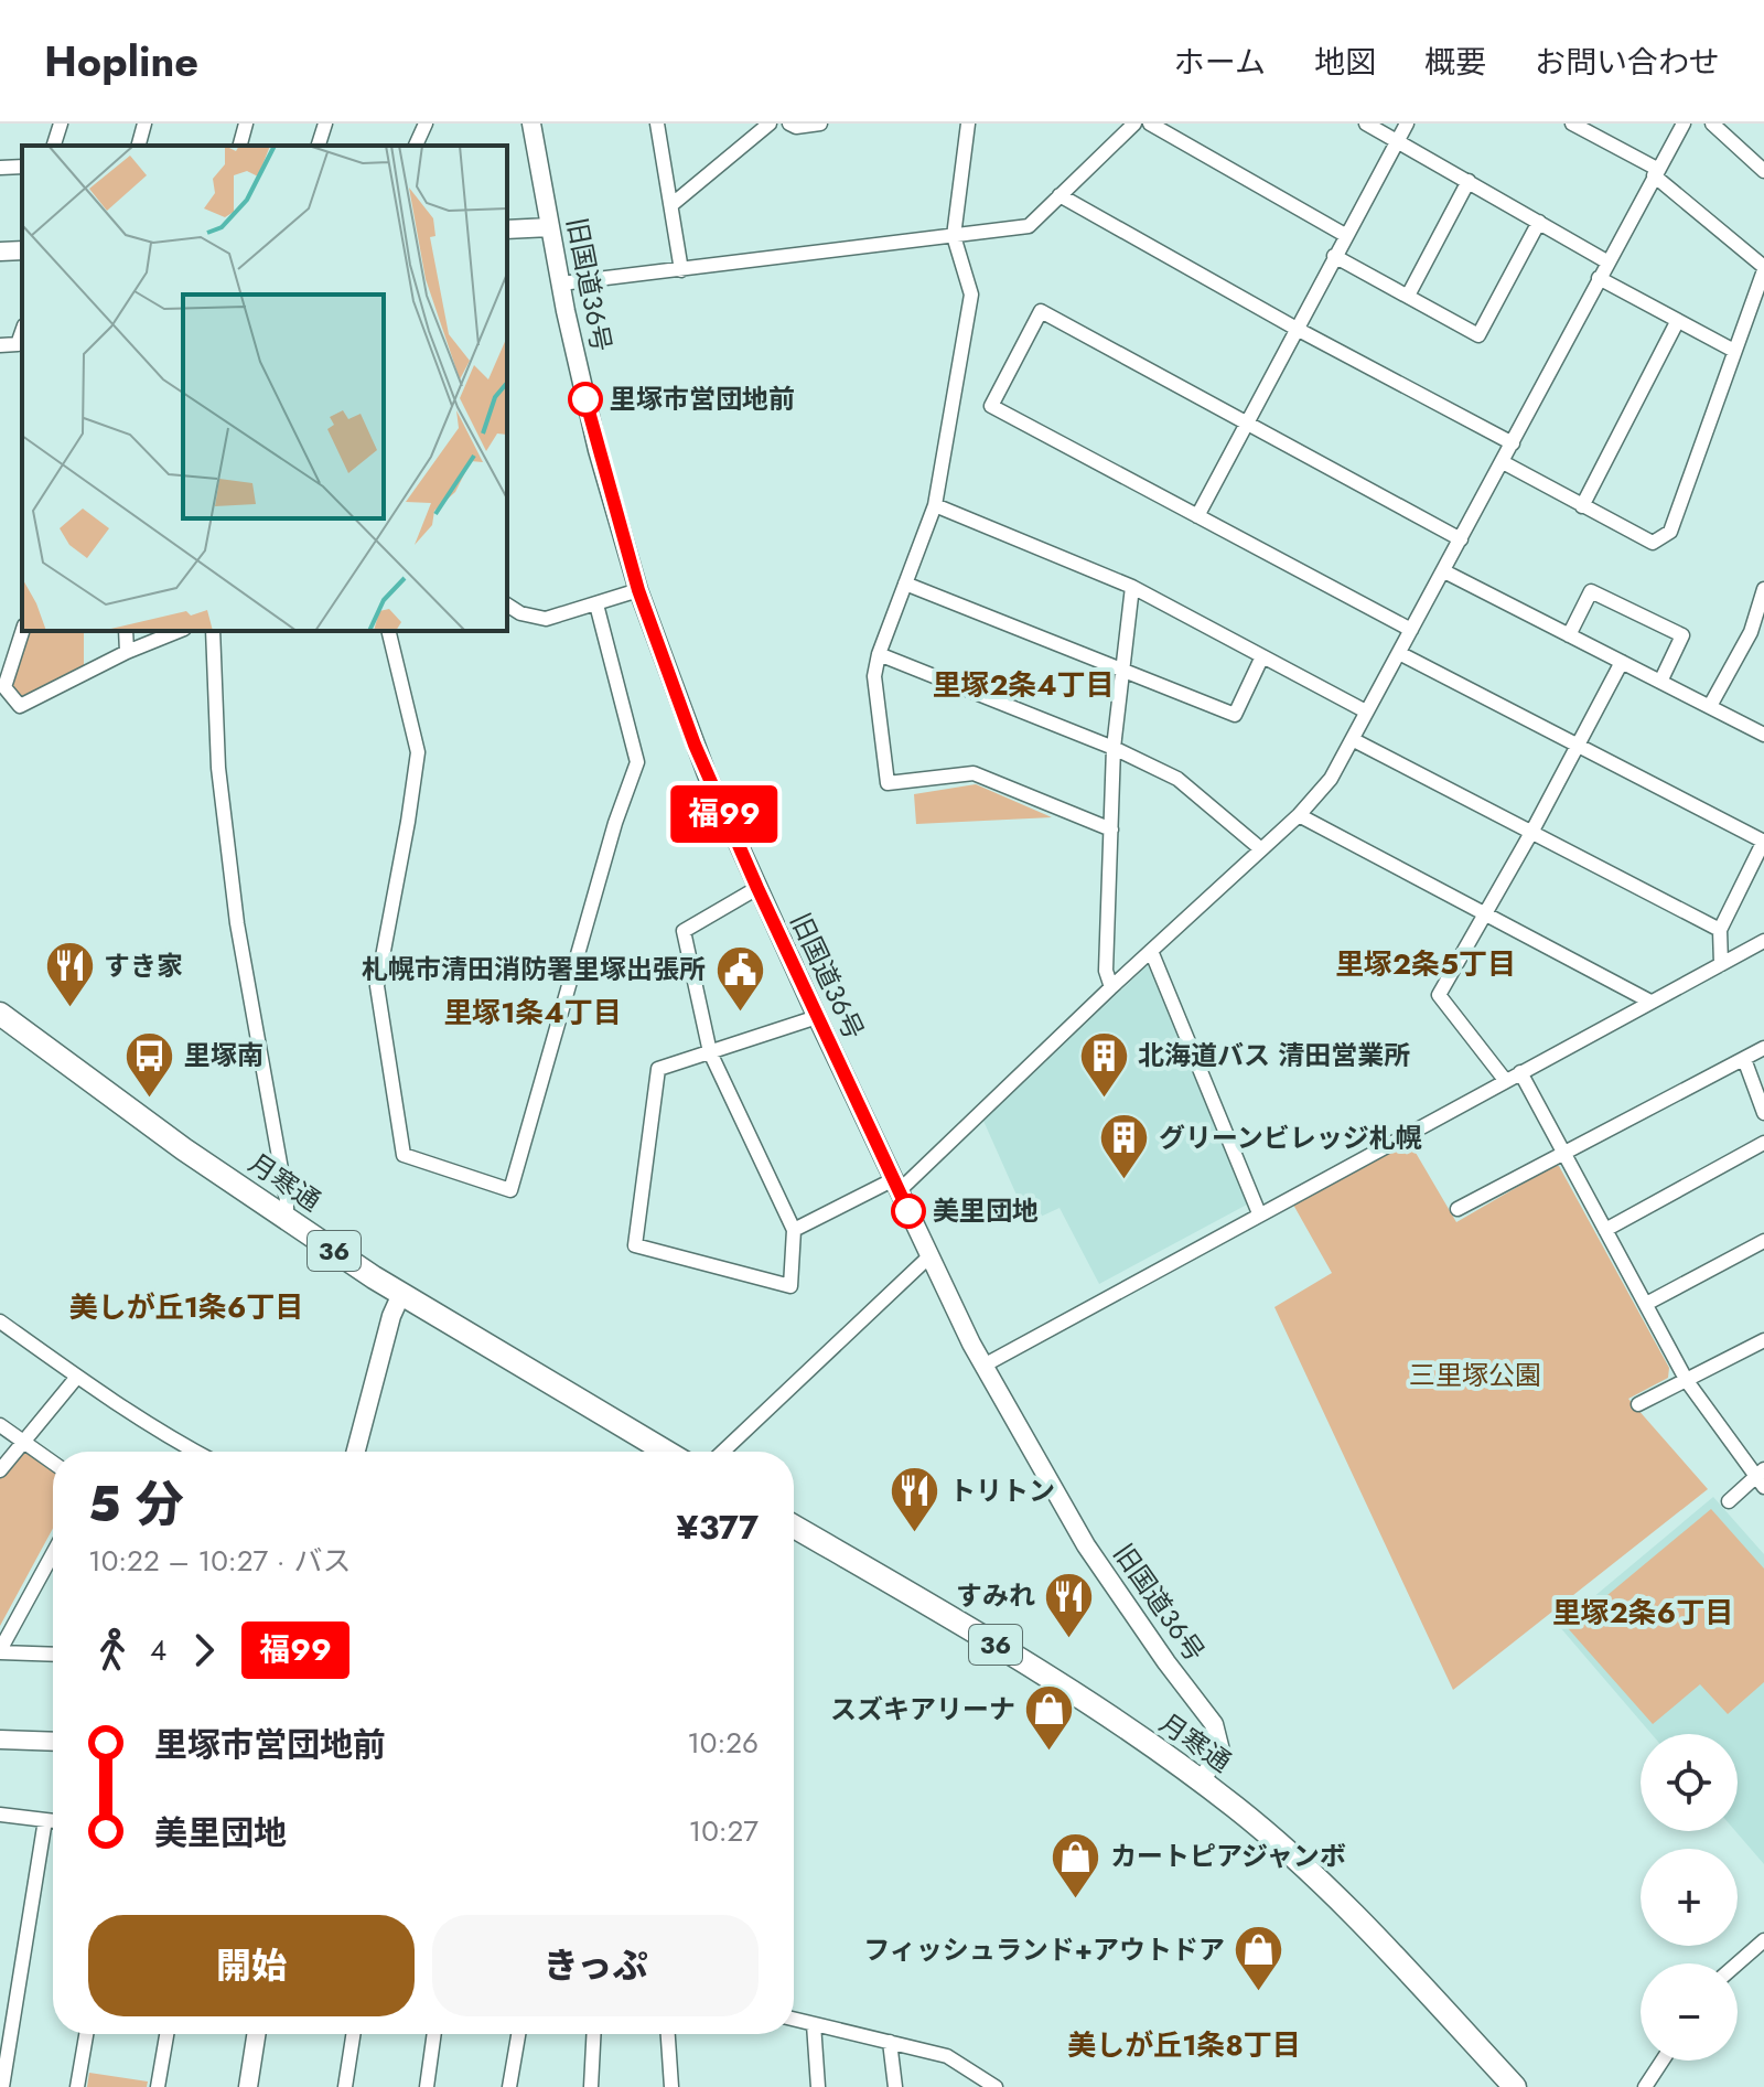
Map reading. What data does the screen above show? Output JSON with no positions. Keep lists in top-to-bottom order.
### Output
{
  "streets": {
    "highway": ["月寒通", "36"],
    "street": ["旧国道36号"]
  },
  "crossings": [
    ["旧国道36号", "月寒通"]
  ],
  "districts": [
    "里塚2条4丁目",
    "里塚2条5丁目",
    "里塚1条4丁目",
    "美しが丘1条6丁目",
    "里塚2条6丁目",
    "美しが丘1条8丁目"
  ],
  "parks": ["三里塚公園"],
  "places": {
    "other": ["里塚市営団地前", "美里団地"],
    "restaurant": ["すき家", "トリトン", "すみれ"],
    "public building": ["札幌市清田消防署里塚出張所"],
    "bus stop": ["里塚南"],
    "building": ["北海道バス 清田営業所", "グリーンビレッジ札幌"],
    "shop": ["スズキアリーナ", "カートピアジャンボ", "フィッシュランド+アウトドア"]
  },
  "lines": ["bus line 福99"],
  "page": {
    "header": "Hopline",
    "nav": [
      "ホーム",
      "地図",
      "概要",
      "お問い合わせ"
    ],
    "on_map": "福99",
    "heading": ["5 分", "10:22 – 10:27 · バス", "¥377"],
    "legs": ["4", "福99"],
    "list": [
      {
        "name": "里塚市営団地前",
        "value": "10:26"
      },
      {
        "name": "美里団地",
        "value": "10:27"
      }
    ],
    "map_buttons": ["+", "−"],
    "buttons": ["開始", "きっぷ"]
  }
}
